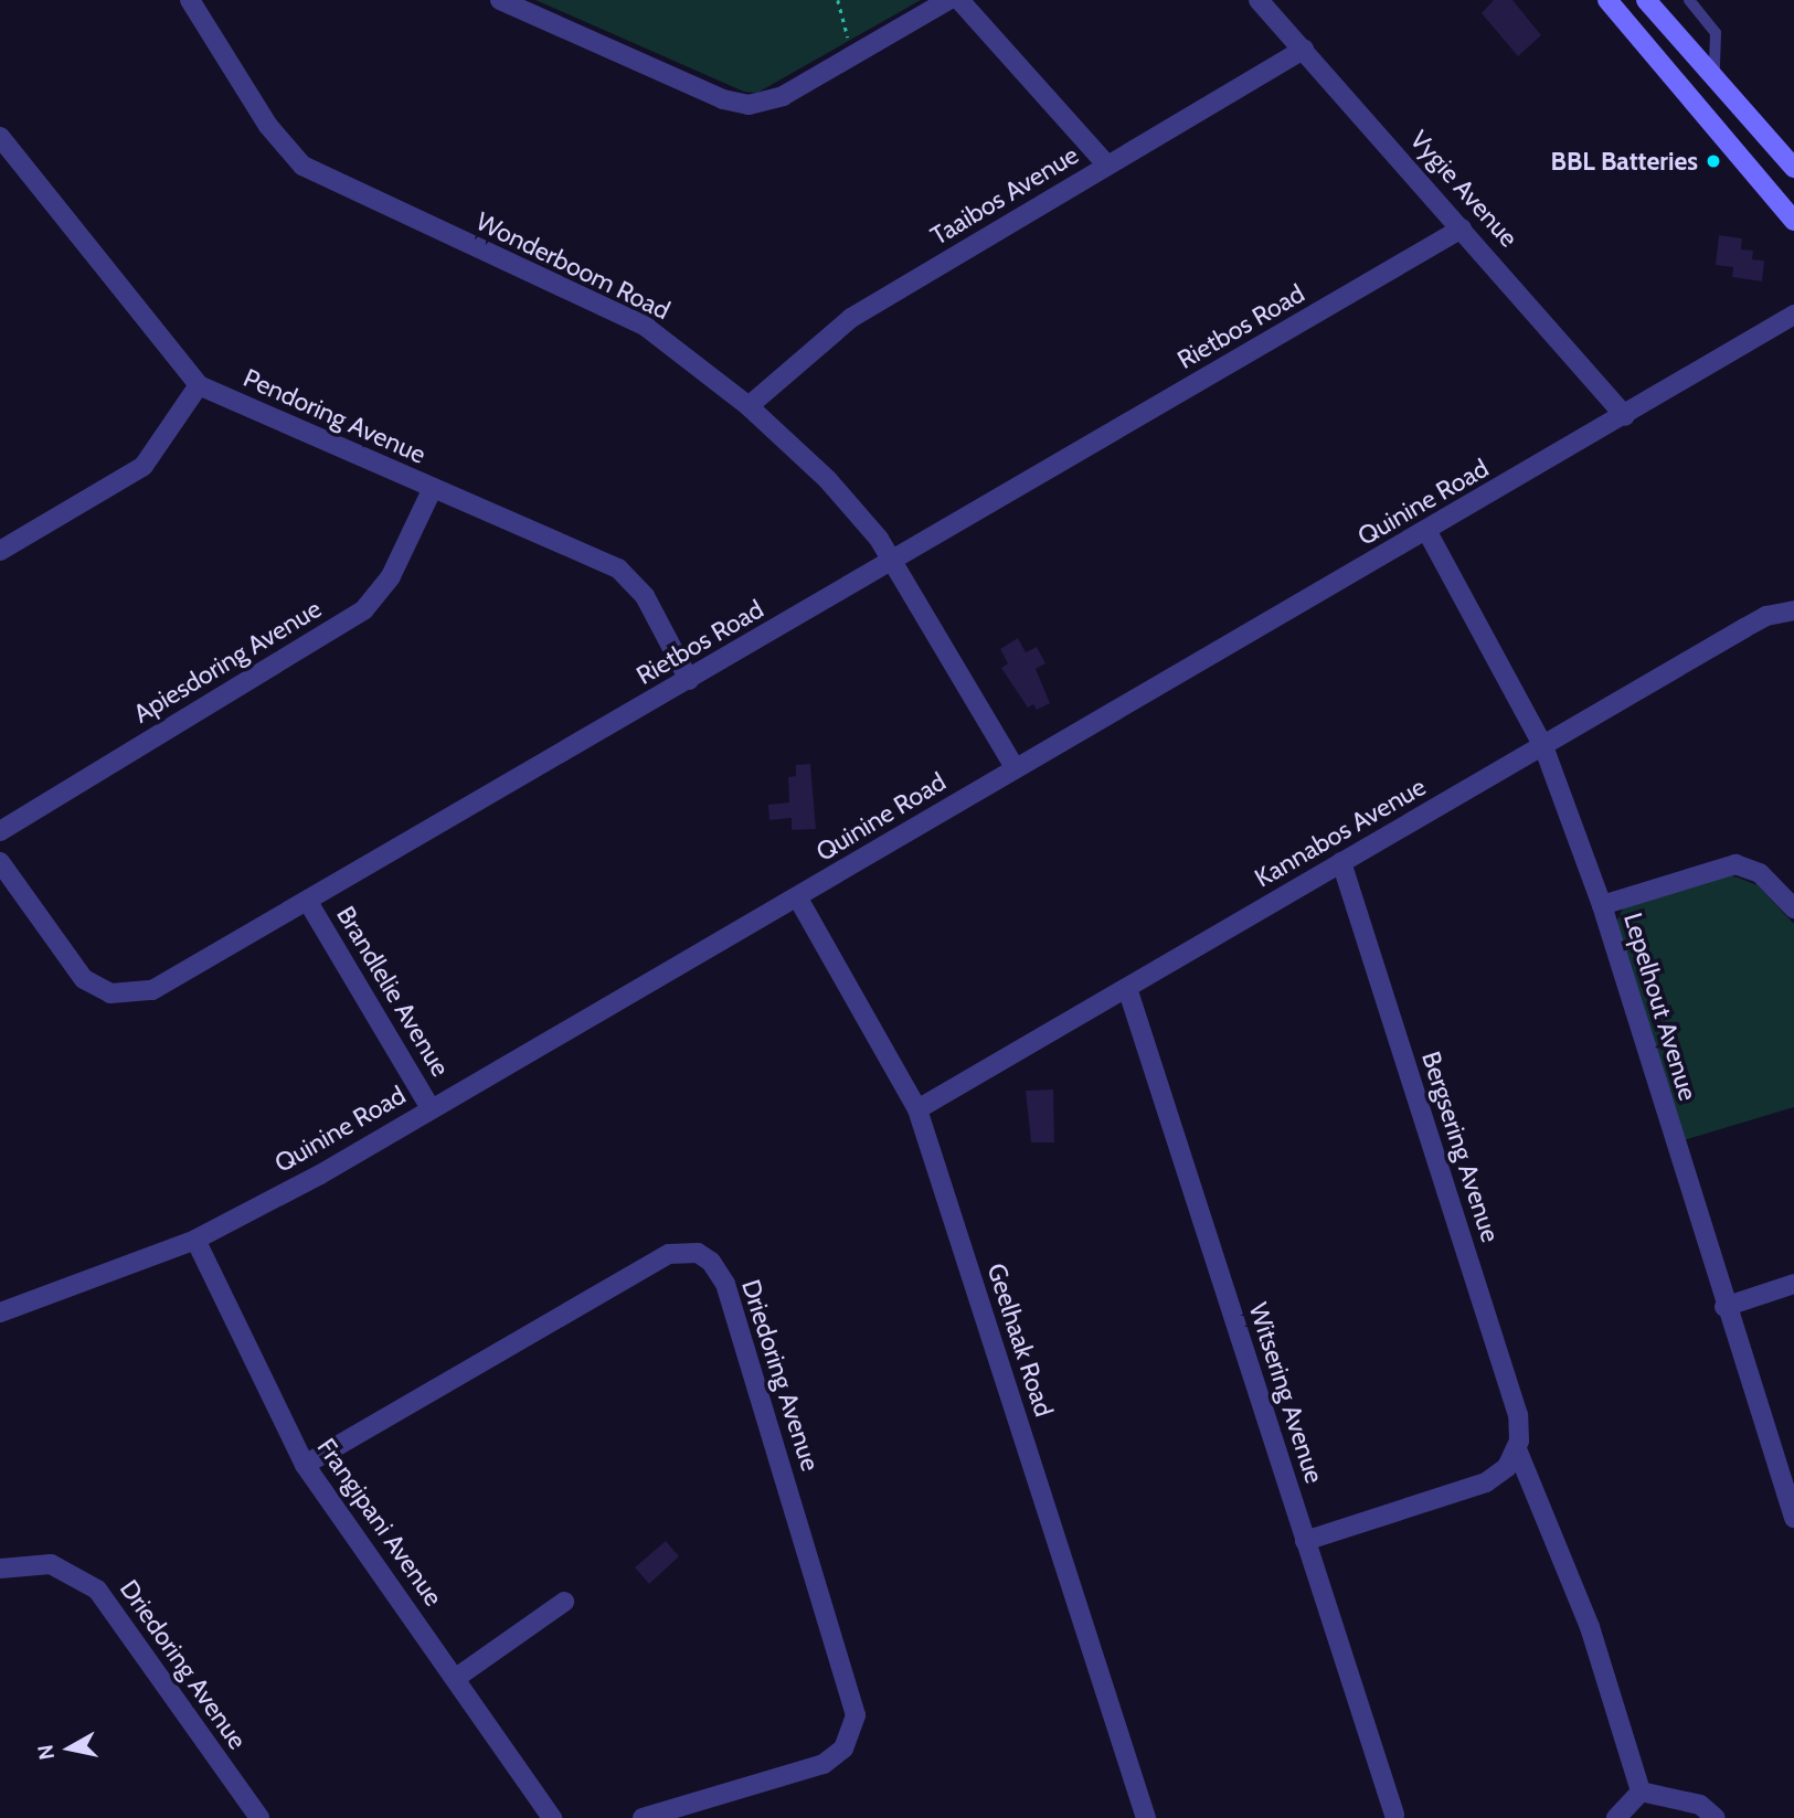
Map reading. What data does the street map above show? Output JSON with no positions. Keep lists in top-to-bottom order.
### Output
{
  "streets": {
    "street": [
      "Vygie Avenue",
      "Taaibos Avenue",
      "Wonderboom Road",
      "Rietbos Road",
      "Pendoring Avenue",
      "Quinine Road",
      "Apiesdoring Avenue",
      "Kannabos Avenue",
      "Brandlelie Avenue",
      "Lepelhout Avenue",
      "Bergsering Avenue",
      "Geelhaak Road",
      "Driedoring Avenue",
      "Witsering Avenue",
      "Frangipani Avenue"
    ]
  },
  "crossings": [
    ["Vygie Avenue", "Taaibos Avenue"],
    ["Vygie Avenue", "Rietbos Road"],
    ["Vygie Avenue", "Quinine Road"],
    ["Taaibos Avenue", "Wonderboom Road"],
    ["Wonderboom Road", "Rietbos Road"],
    ["Wonderboom Road", "Quinine Road"],
    ["Rietbos Road", "Pendoring Avenue"],
    ["Rietbos Road", "Brandlelie Avenue"],
    ["Pendoring Avenue", "Apiesdoring Avenue"],
    ["Quinine Road", "Brandlelie Avenue"],
    ["Quinine Road", "Lepelhout Avenue"],
    ["Quinine Road", "Geelhaak Road"],
    ["Quinine Road", "Frangipani Avenue"],
    ["Kannabos Avenue", "Lepelhout Avenue"],
    ["Kannabos Avenue", "Bergsering Avenue"],
    ["Kannabos Avenue", "Geelhaak Road"],
    ["Kannabos Avenue", "Witsering Avenue"],
    ["Driedoring Avenue", "Frangipani Avenue"]
  ],
  "places": ["BBL Batteries"],
  "north": "left"
}
